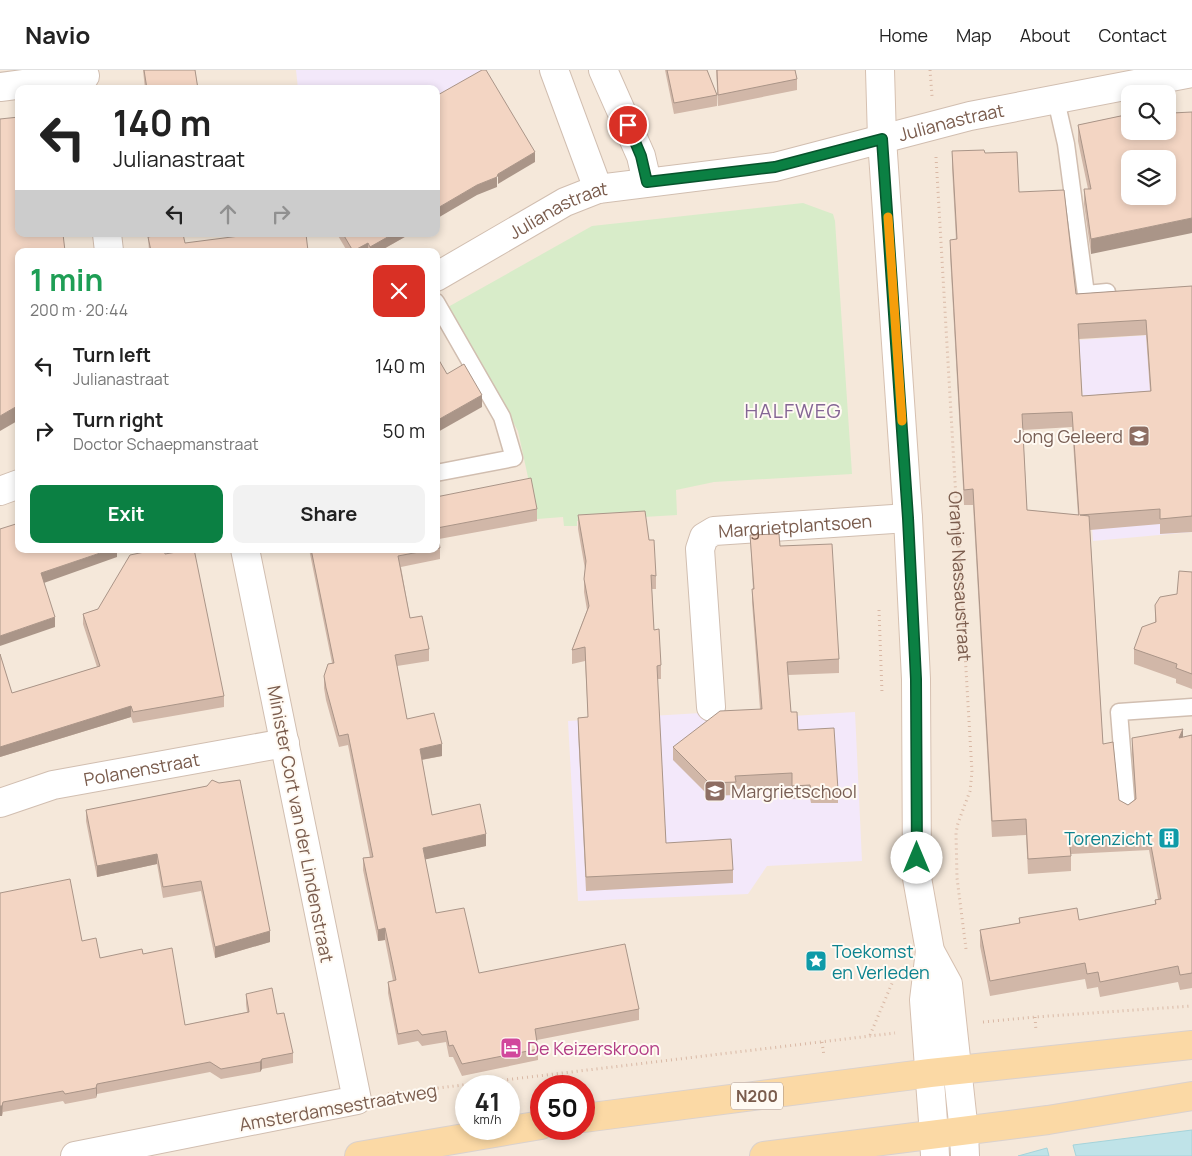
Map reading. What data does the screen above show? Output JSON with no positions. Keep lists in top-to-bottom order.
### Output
{
  "streets": {
    "main road": ["N200"],
    "street": [
      "Julianastraat",
      "Margrietplantsoen",
      "Polanenstraat",
      "Minister Cort van der Lindenstraat",
      "Amsterdamsestraatweg"
    ],
    "path": ["Oranje Nassaustraat"]
  },
  "crossings": [
    ["Julianastraat", "Oranje Nassaustraat"],
    ["Polanenstraat", "Minister Cort van der Lindenstraat"],
    ["Minister Cort van der Lindenstraat", "Amsterdamsestraatweg"]
  ],
  "districts": ["HALFWEG"],
  "places": {
    "school or university": ["Jong Geleerd", "Margrietschool"],
    "building": ["Torenzicht"],
    "place": ["Toekomst en Verleden"],
    "hotel": ["De Keizerskroon"]
  },
  "page": {
    "header": "Navio",
    "nav": [
      "Home",
      "Map",
      "About",
      "Contact"
    ],
    "turn": ["140 m", "Julianastraat"],
    "heading": ["1 min", "200 m · 20:44"],
    "list": [
      {
        "name": "Turn left",
        "note": "Julianastraat",
        "value": "140 m"
      },
      {
        "name": "Turn right",
        "note": "Doctor Schaepmanstraat",
        "value": "50 m"
      }
    ],
    "buttons": ["Exit", "Share"],
    "speed": "41 km/h",
    "limit": "50"
  }
}
